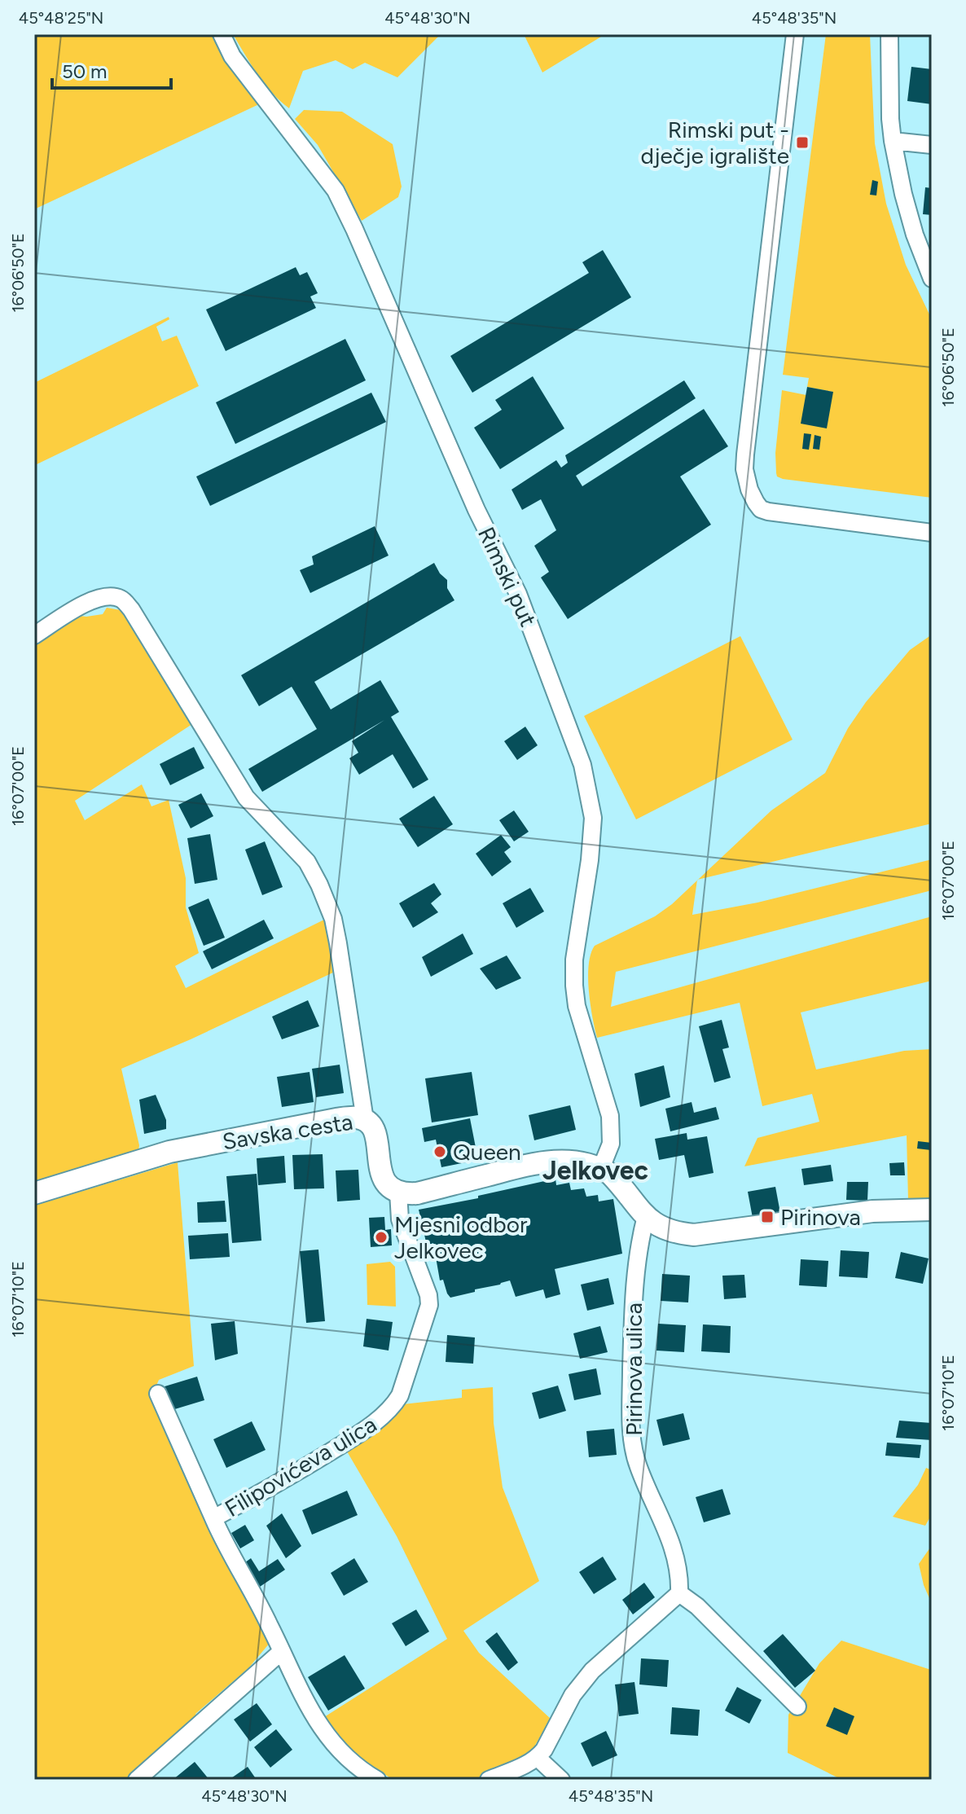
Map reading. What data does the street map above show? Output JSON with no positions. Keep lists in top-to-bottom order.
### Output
{
  "streets": {
    "street": [
      "Rimski put",
      "Savska cesta",
      "Pirinova ulica",
      "Filipovićeva ulica"
    ]
  },
  "crossings": [
    ["Savska cesta", "Filipovićeva ulica"]
  ],
  "districts": ["Jelkovec"],
  "places": {
    "transit": ["Rimski put - dječje igralište", "Pirinova"],
    "other": ["Queen", "Mjesni odbor Jelkovec"]
  },
  "scale_bar": "50 m",
  "coordinates": [
    "45°48'25\"N",
    "45°48'30\"N",
    "45°48'35\"N",
    "16°06'50\"E",
    "16°07'00\"E",
    "16°07'10\"E"
  ]
}
